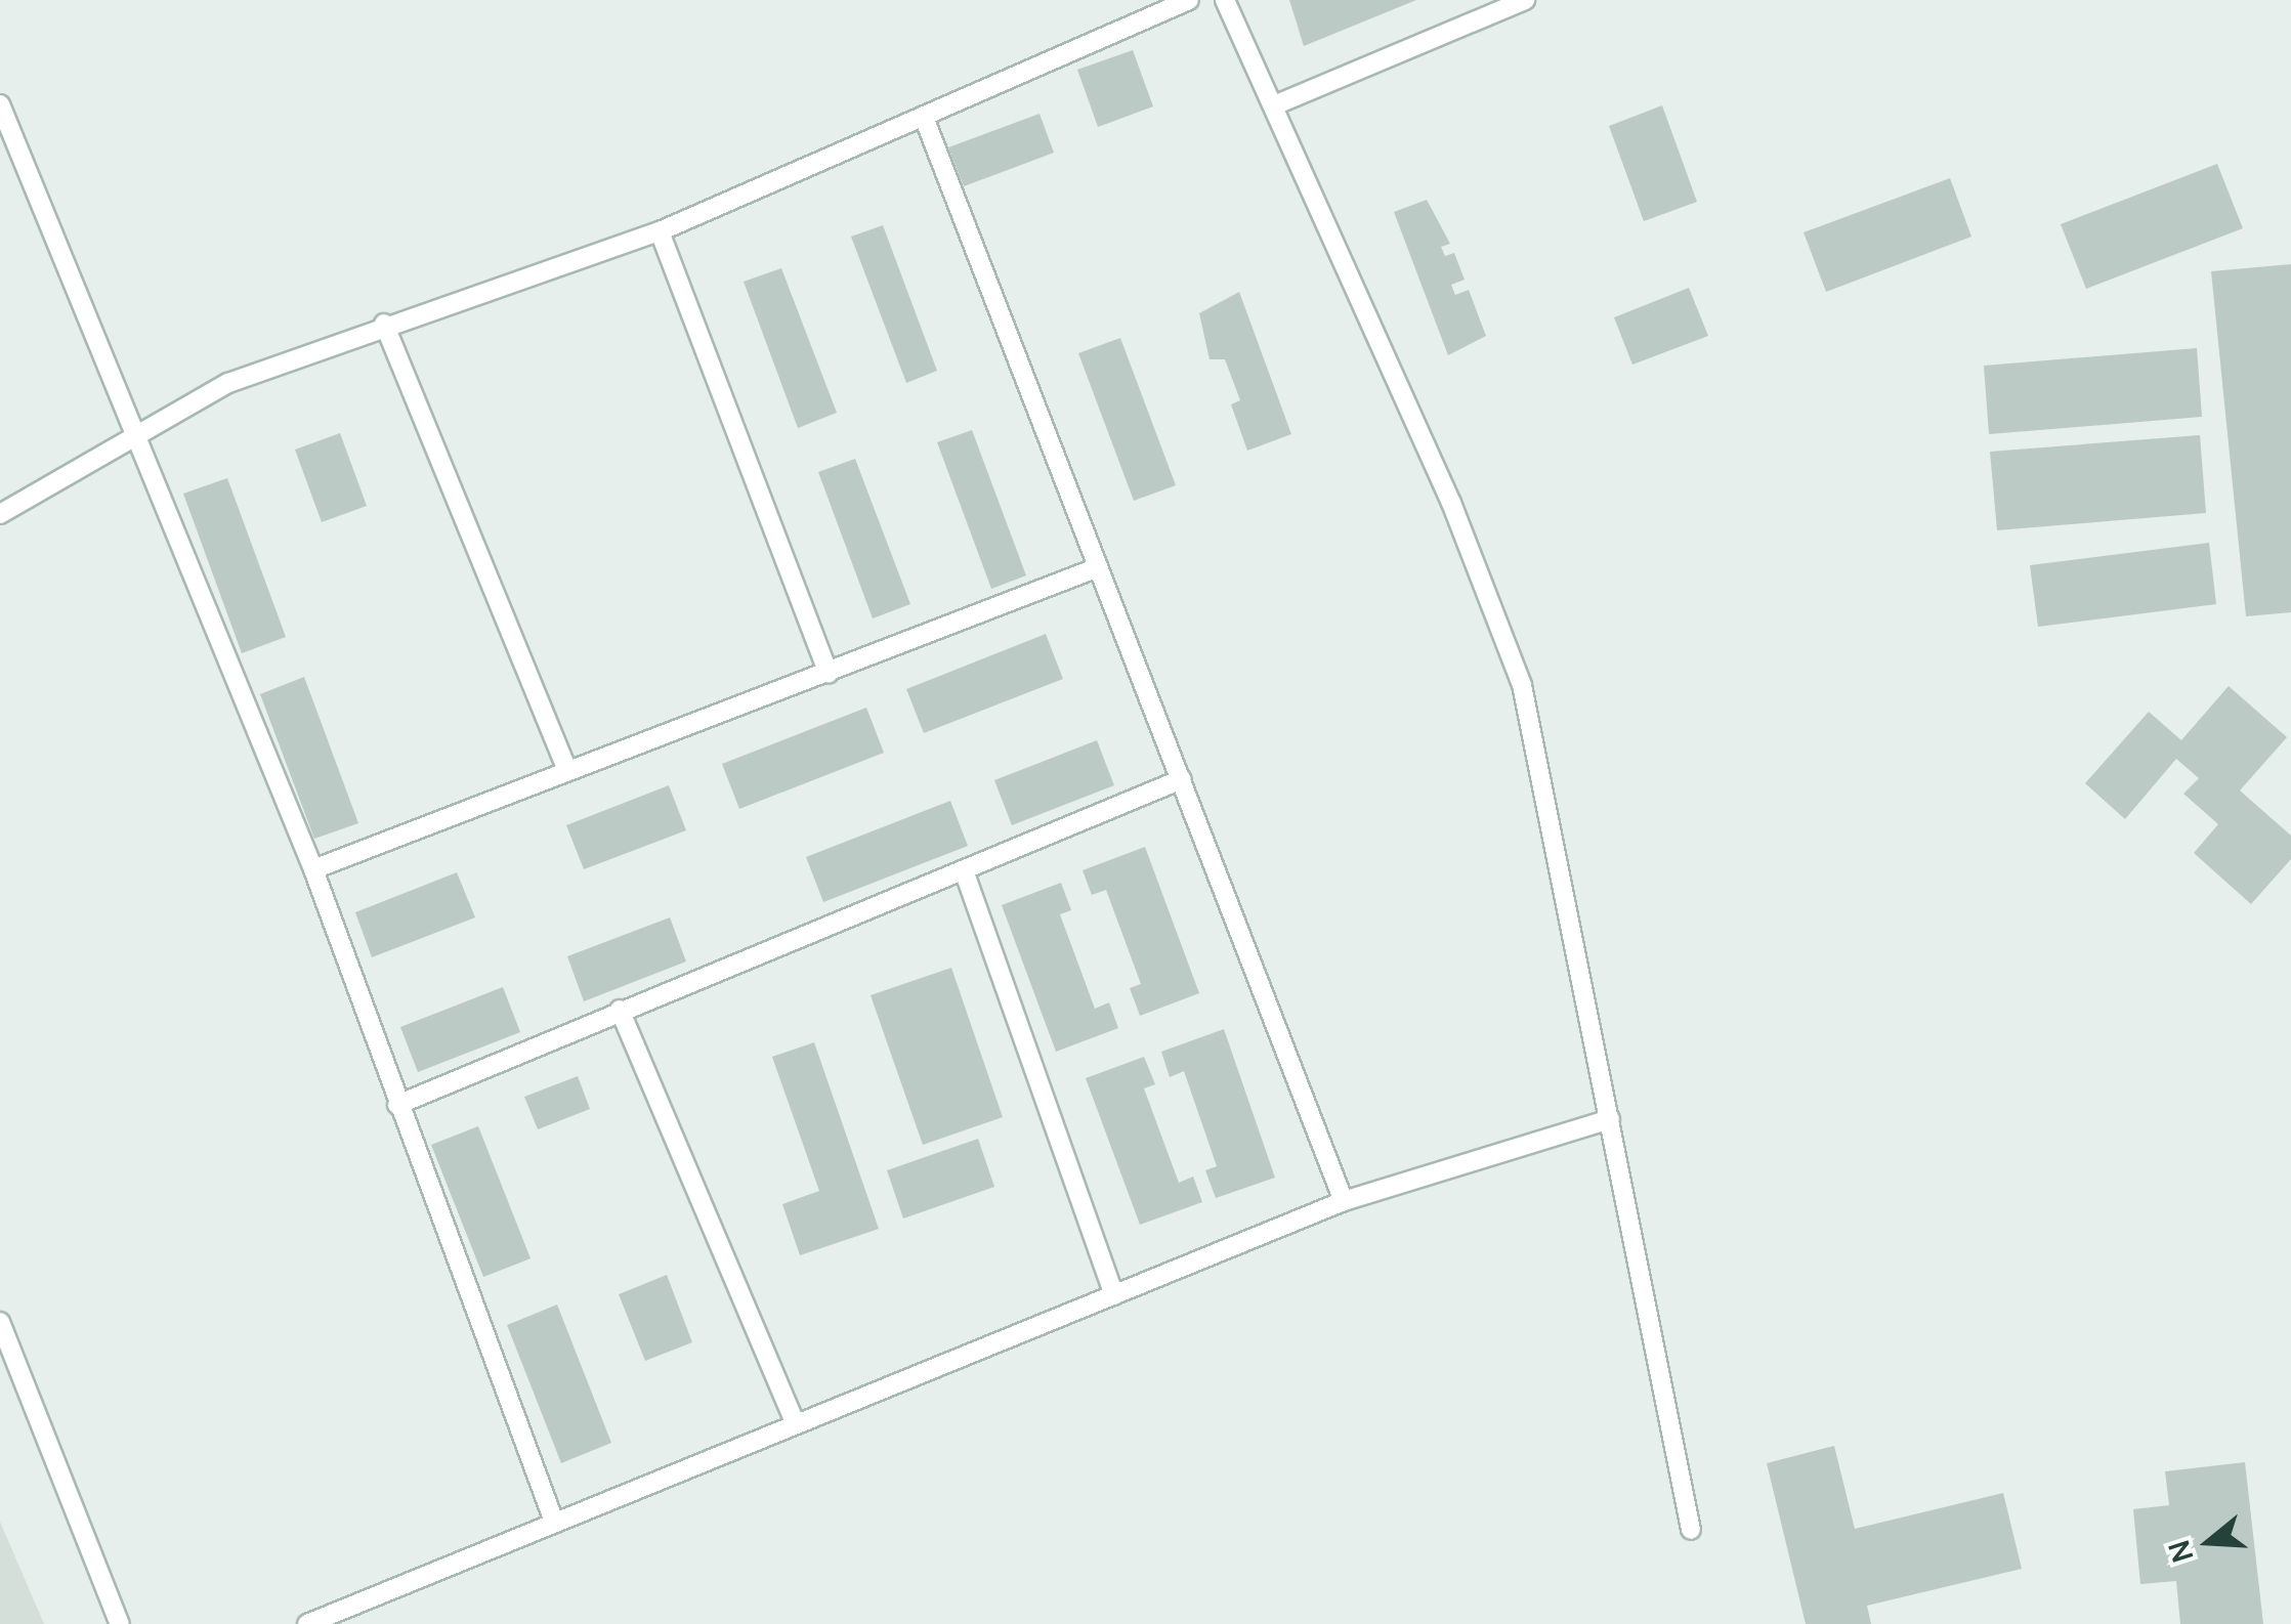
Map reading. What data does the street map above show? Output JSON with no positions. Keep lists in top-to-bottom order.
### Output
{
  "north": "left"
}
